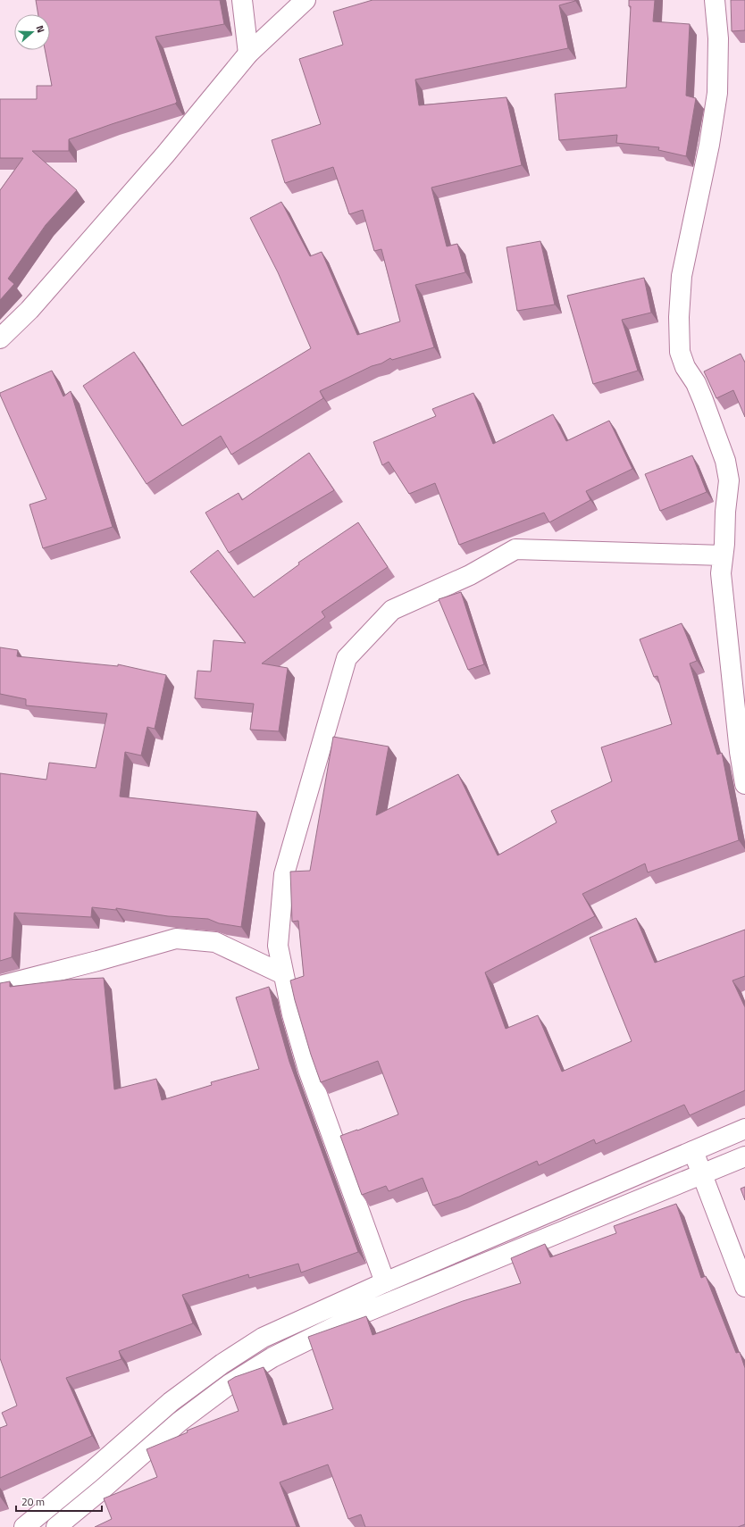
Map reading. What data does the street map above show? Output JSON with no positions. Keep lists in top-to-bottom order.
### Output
{
  "scale_bar": "20 m",
  "north": "right"
}
